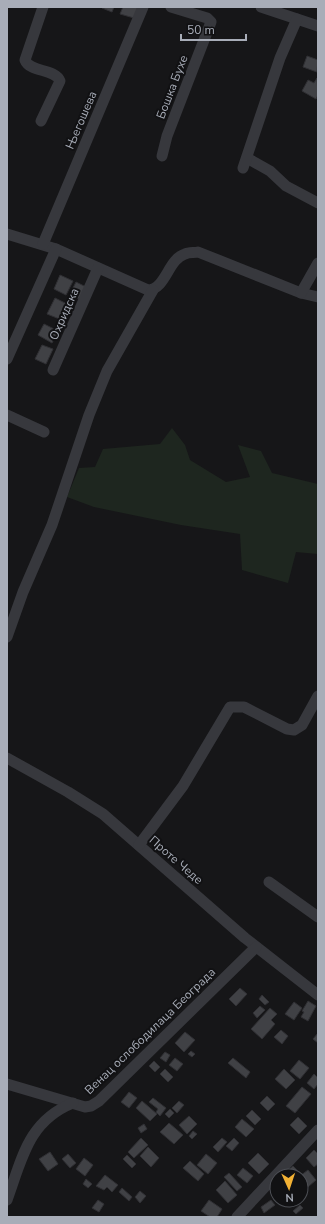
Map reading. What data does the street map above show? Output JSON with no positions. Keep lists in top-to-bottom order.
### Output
{
  "streets": {
    "street": [
      "Бошка Бухе",
      "Његошева",
      "Охридска",
      "Проте Чеде",
      "Венац ослободилаца Београда"
    ]
  },
  "crossings": [
    ["Проте Чеде", "Венац ослободилаца Београда"]
  ],
  "scale_bar": "50 m",
  "north": "bottom"
}
